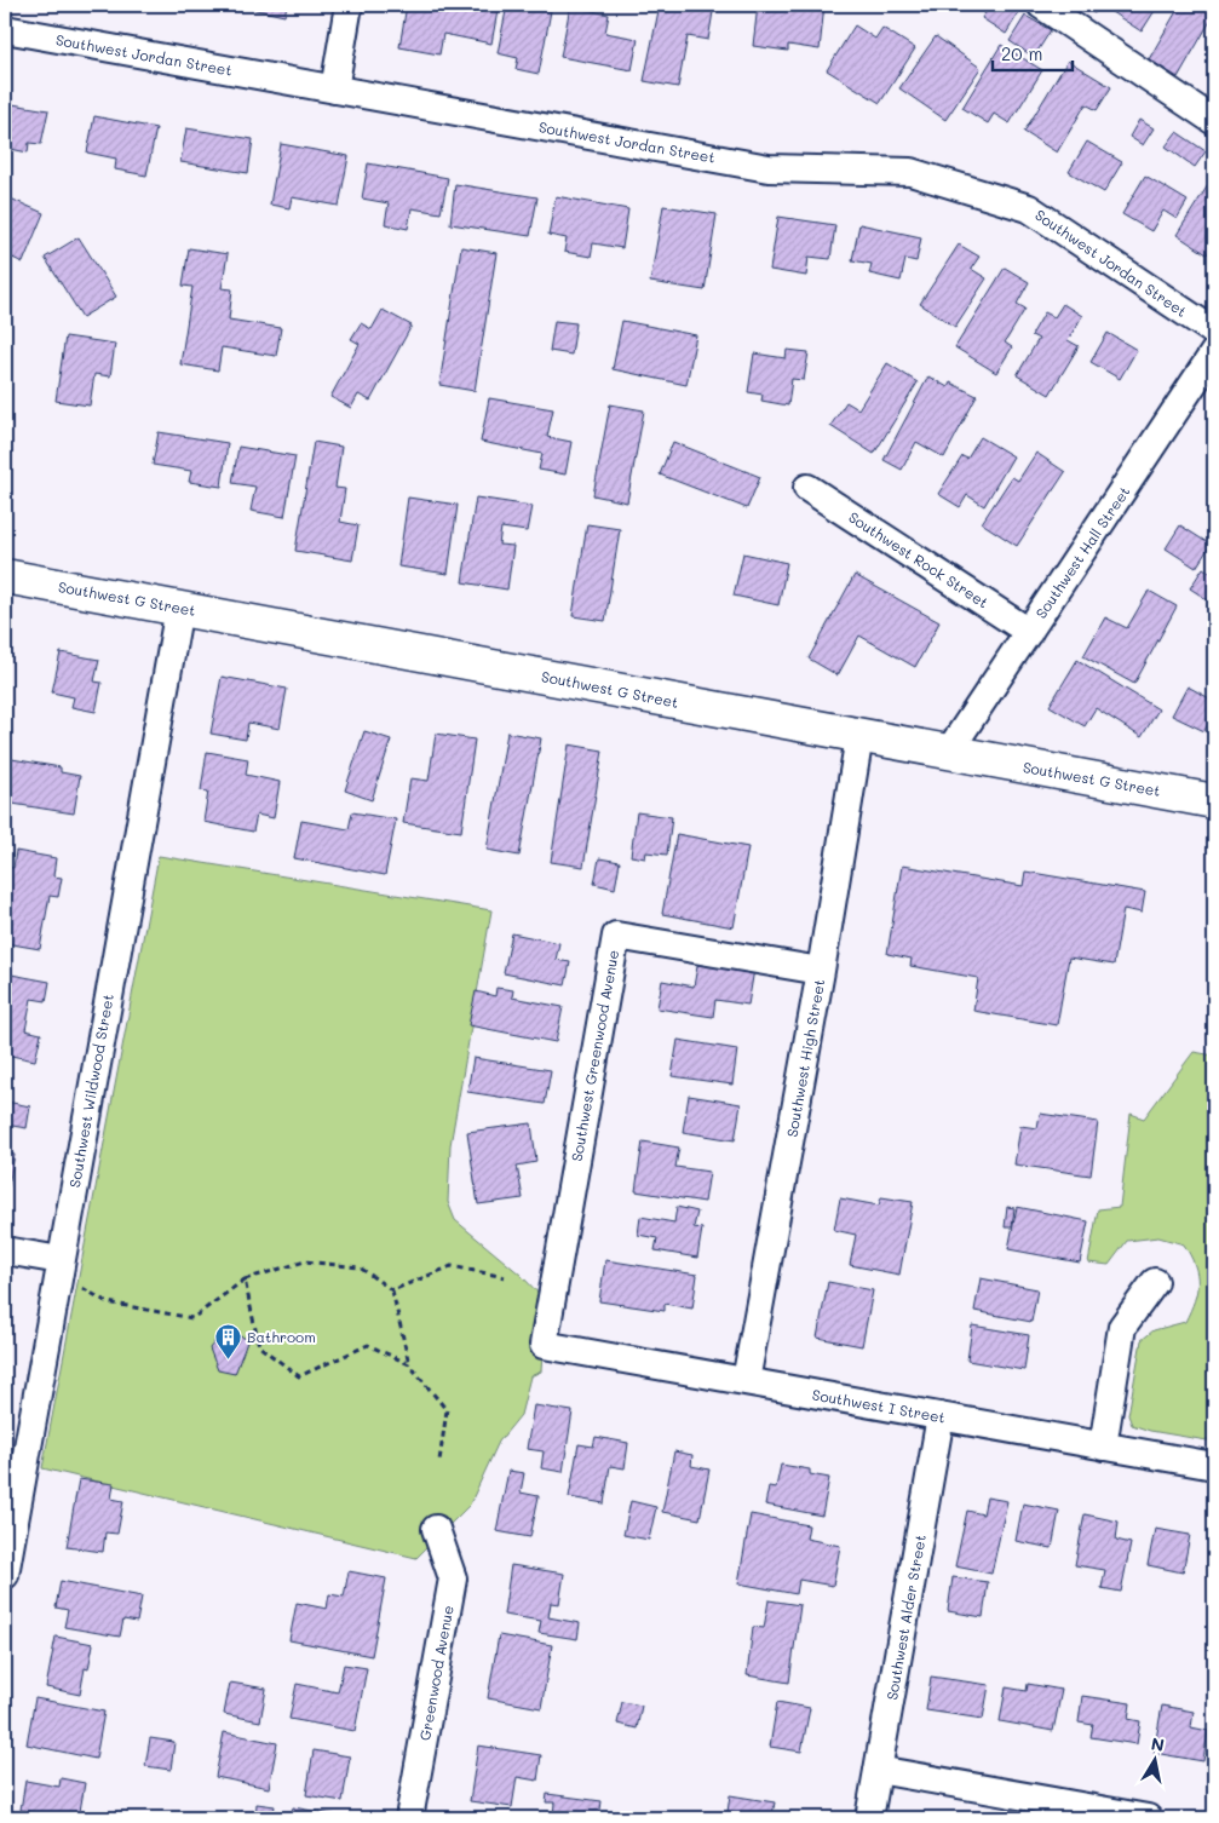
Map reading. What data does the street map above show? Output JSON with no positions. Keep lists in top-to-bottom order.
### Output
{
  "streets": {
    "main road": ["Southwest G Street"],
    "street": [
      "Southwest Jordan Street",
      "Southwest Hall Street",
      "Southwest Rock Street",
      "Southwest Greenwood Avenue",
      "Southwest High Street",
      "Southwest Wildwood Street",
      "Southwest I Street",
      "Southwest Alder Street",
      "Greenwood Avenue"
    ]
  },
  "crossings": [
    ["Southwest Hall Street", "Southwest Rock Street"],
    ["Southwest Hall Street", "Southwest G Street"],
    ["Southwest G Street", "Southwest High Street"],
    ["Southwest G Street", "Southwest Wildwood Street"],
    ["Southwest Greenwood Avenue", "Southwest High Street"],
    ["Southwest Greenwood Avenue", "Southwest I Street"],
    ["Southwest High Street", "Southwest I Street"],
    ["Southwest I Street", "Southwest Alder Street"]
  ],
  "places": {
    "building": ["Bathroom"]
  },
  "scale_bar": "20 m",
  "north": "top"
}
